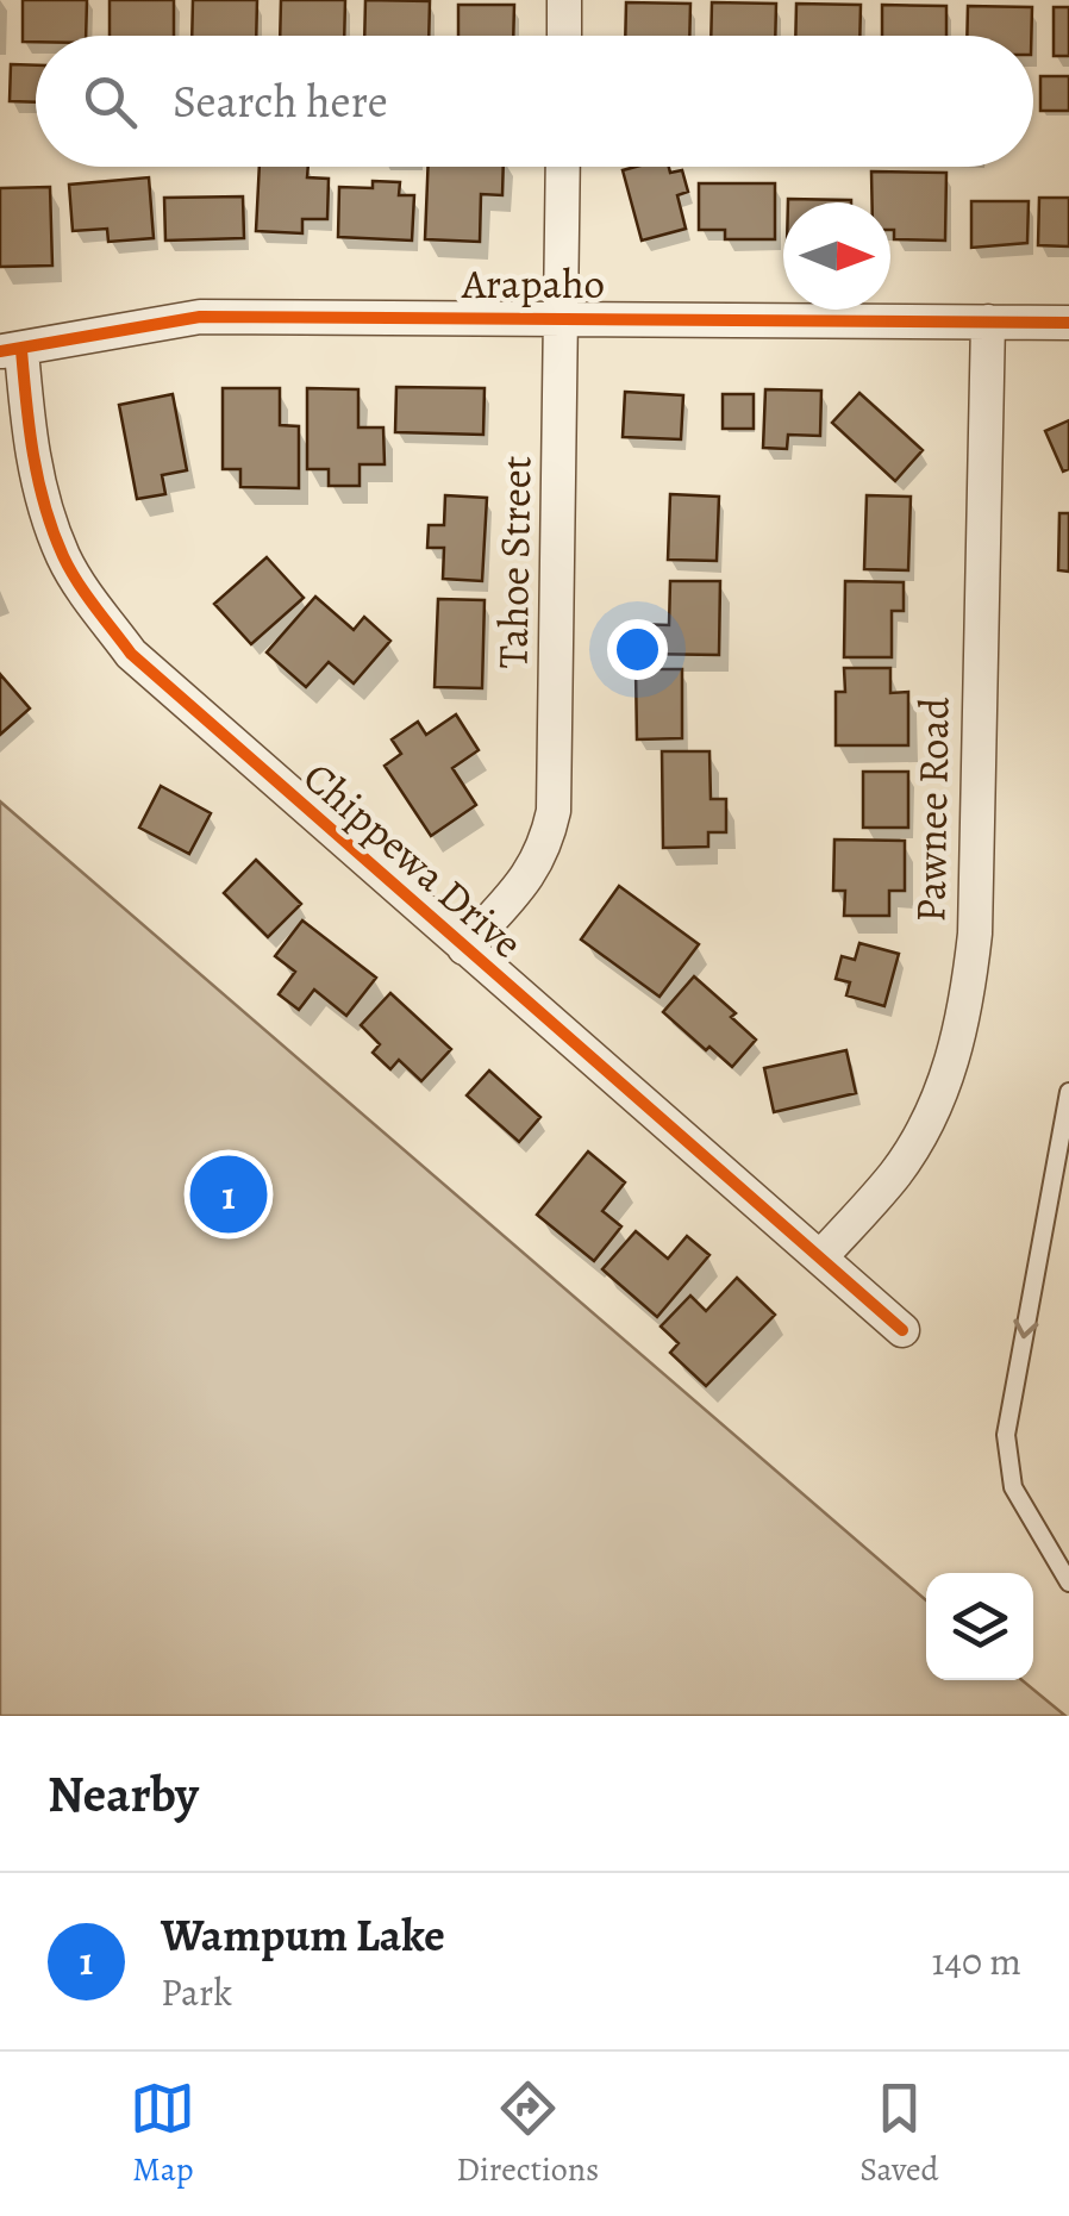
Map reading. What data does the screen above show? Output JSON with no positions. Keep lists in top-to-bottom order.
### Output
{
  "streets": {
    "street": [
      "Arapaho",
      "Tahoe Street",
      "Pawnee Road",
      "Chippewa Drive"
    ]
  },
  "crossings": [
    ["Arapaho", "Tahoe Street"],
    ["Arapaho", "Pawnee Road"],
    ["Arapaho", "Chippewa Drive"],
    ["Tahoe Street", "Chippewa Drive"],
    ["Pawnee Road", "Chippewa Drive"]
  ],
  "north": "right",
  "page": {
    "search": "Search here",
    "pins": "1",
    "heading": "Nearby",
    "list": [
      {
        "mark": "1",
        "name": "Wampum Lake",
        "note": "Park",
        "value": "140 m"
      }
    ],
    "nav": ["Map", "Directions", "Saved"]
  }
}
